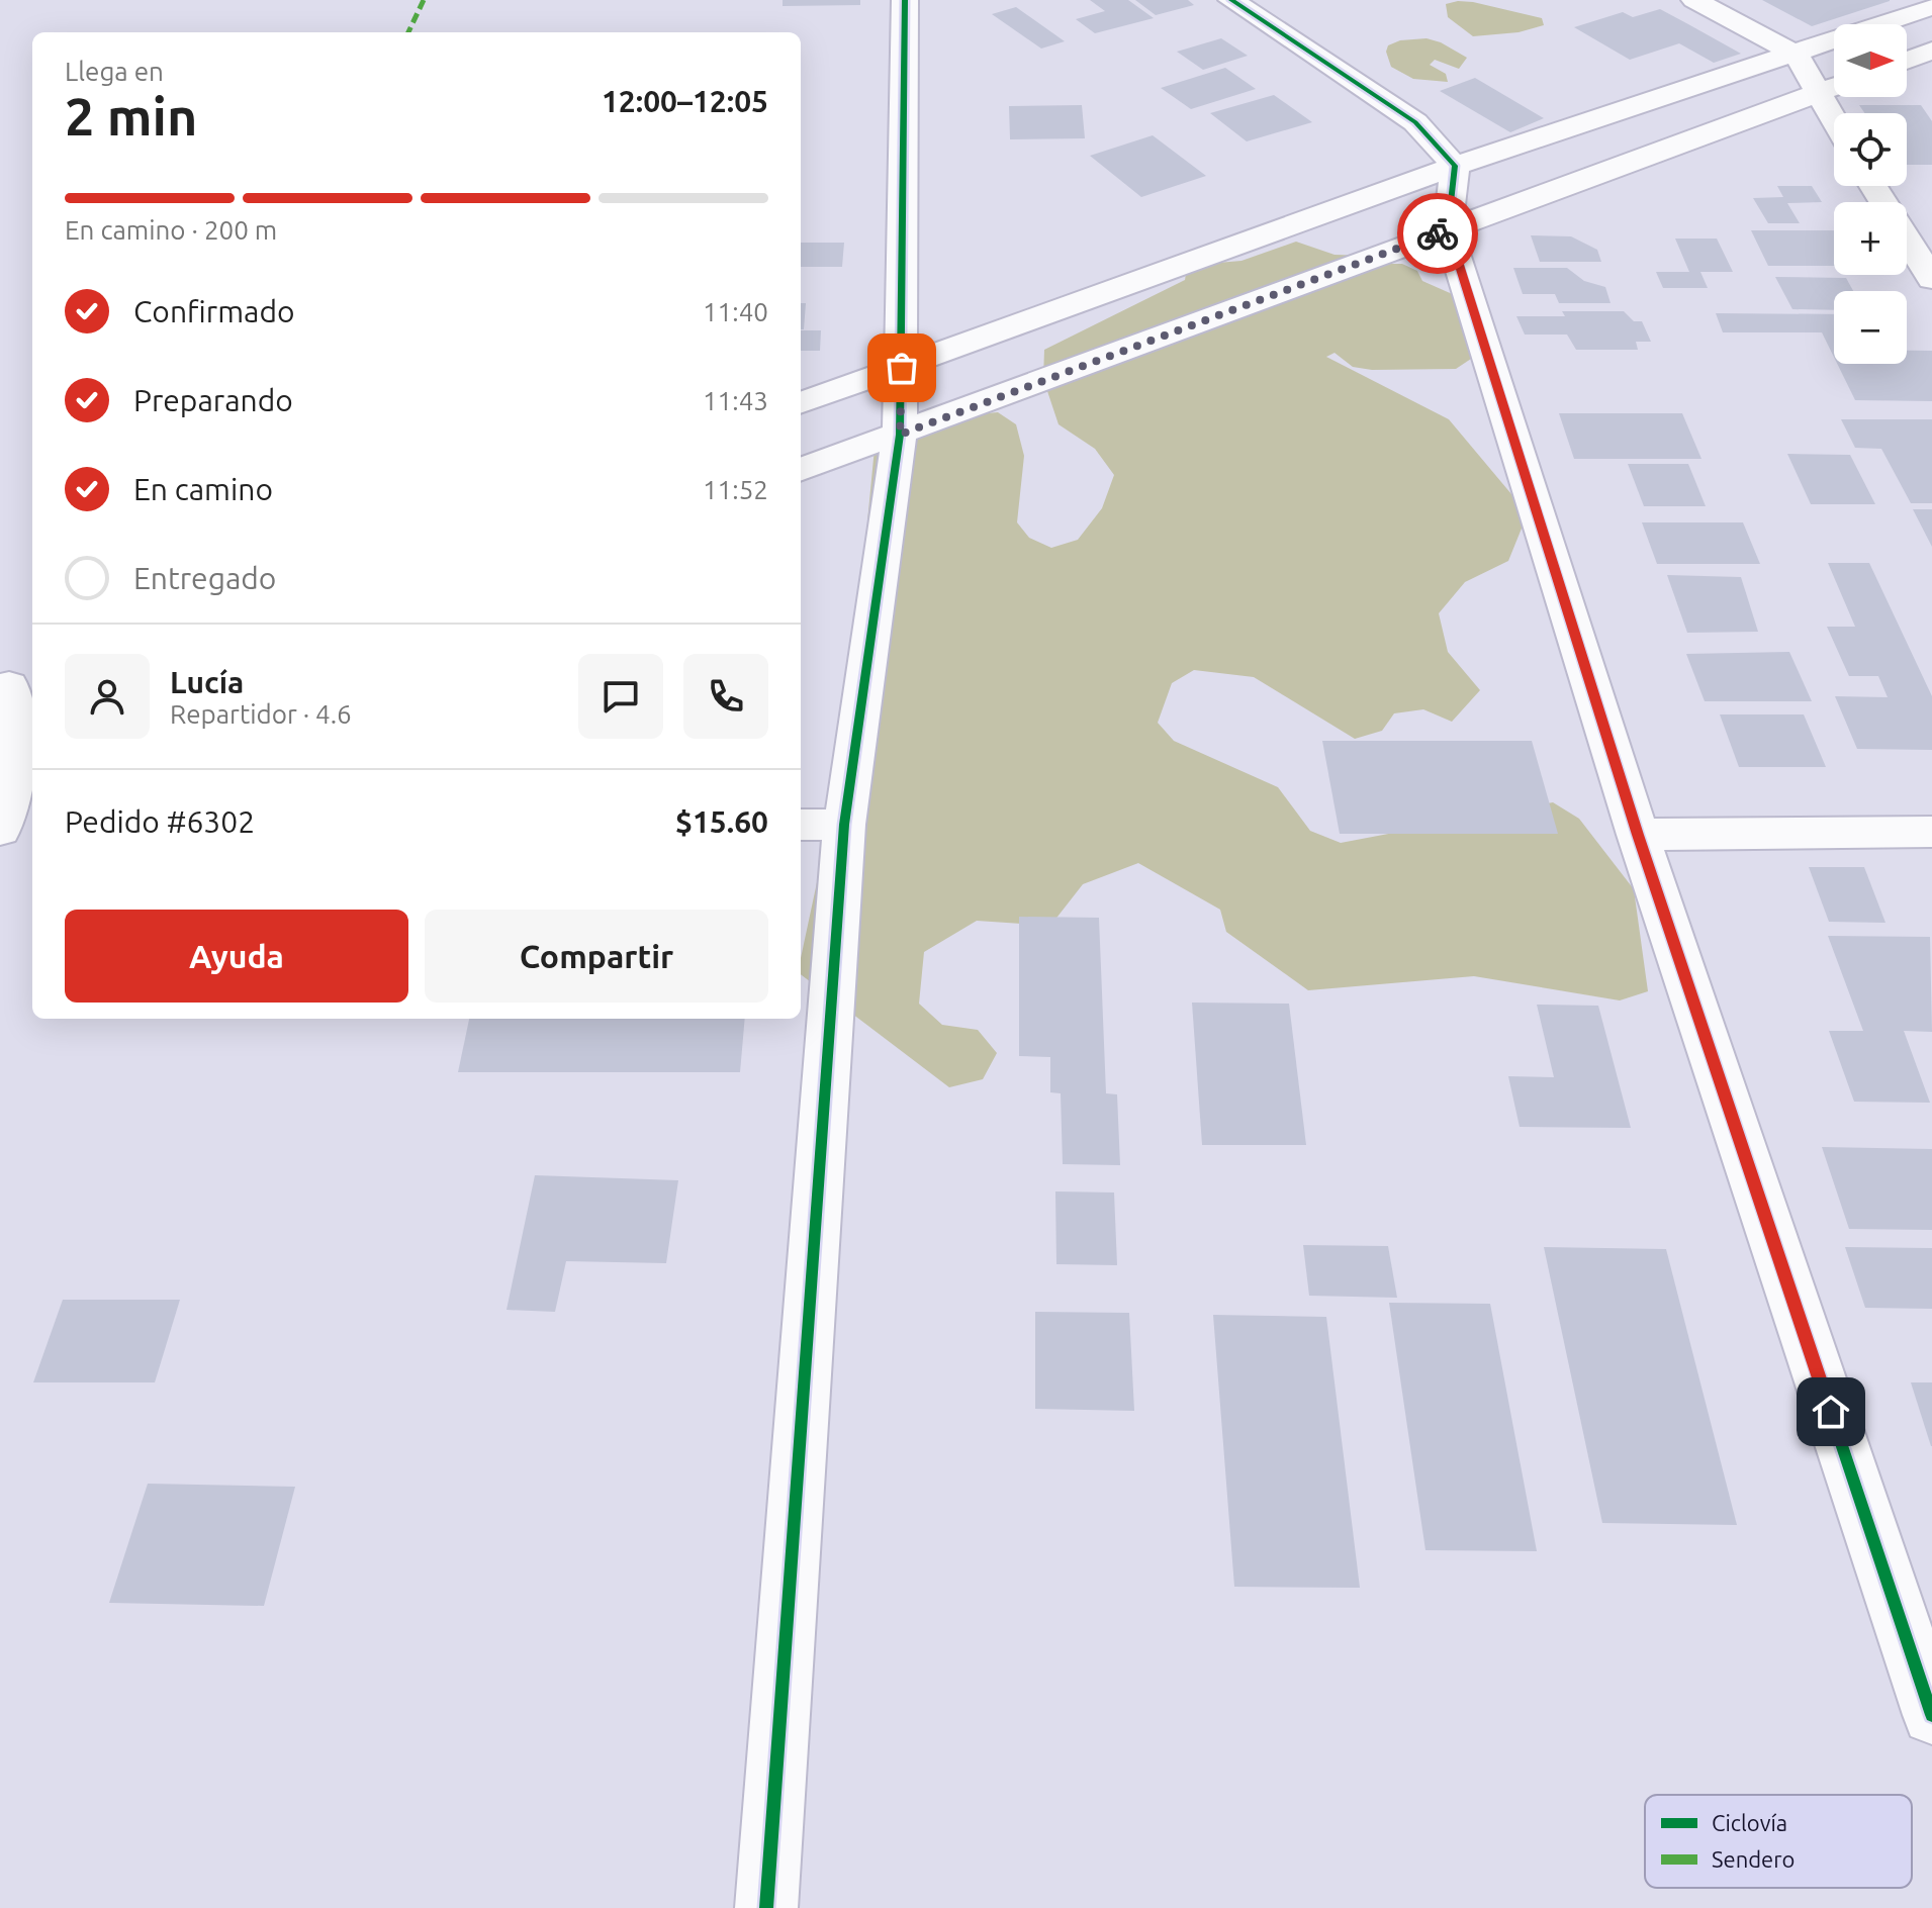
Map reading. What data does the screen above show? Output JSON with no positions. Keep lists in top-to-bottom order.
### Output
{
  "legend": ["Ciclovía", "Sendero"],
  "north": "right",
  "page": {
    "map_buttons": ["+", "−"],
    "heading": ["2 min", "Llega en", "12:00–12:05"],
    "panel": [
      "Lucía",
      "Repartidor · 4.6",
      "Pedido #6302",
      "$15.60"
    ],
    "bar": "En camino · 200 m",
    "list": [
      ["Confirmado", "11:40"],
      ["Preparando", "11:43"],
      ["En camino", "11:52"],
      "Entregado"
    ],
    "buttons": ["Ayuda", "Compartir"]
  }
}
